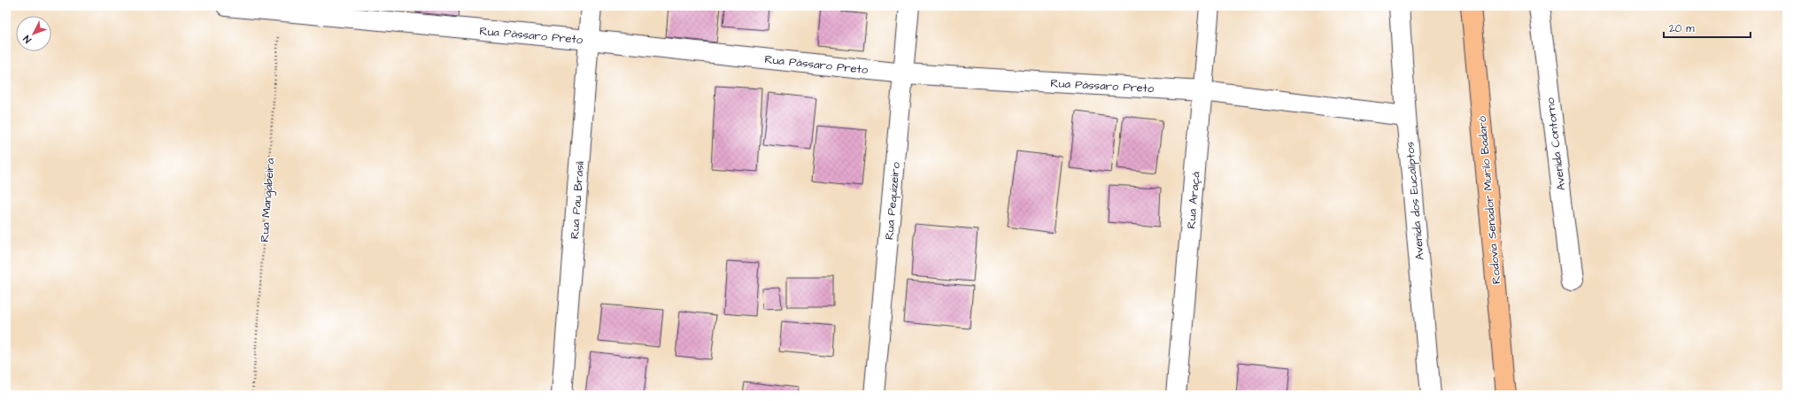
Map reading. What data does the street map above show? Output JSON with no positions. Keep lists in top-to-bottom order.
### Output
{
  "streets": {
    "main road": ["Rodovia Senador Murilo Badaró"],
    "street": [
      "Rua Pássaro Preto",
      "Avenida Contorno",
      "Rua Pau Brasil",
      "Rua Araçá",
      "Rua Pequizeiro",
      "Avenida dos Eucaliptos"
    ],
    "path": ["Rua Mangabeira"]
  },
  "crossings": [
    ["Rua Pássaro Preto", "Rua Mangabeira"],
    ["Rua Pássaro Preto", "Rua Pau Brasil"],
    ["Rua Pássaro Preto", "Rua Araçá"],
    ["Rua Pássaro Preto", "Rua Pequizeiro"],
    ["Rua Pássaro Preto", "Avenida dos Eucaliptos"]
  ],
  "scale_bar": "20 m",
  "north": "bottom left"
}
